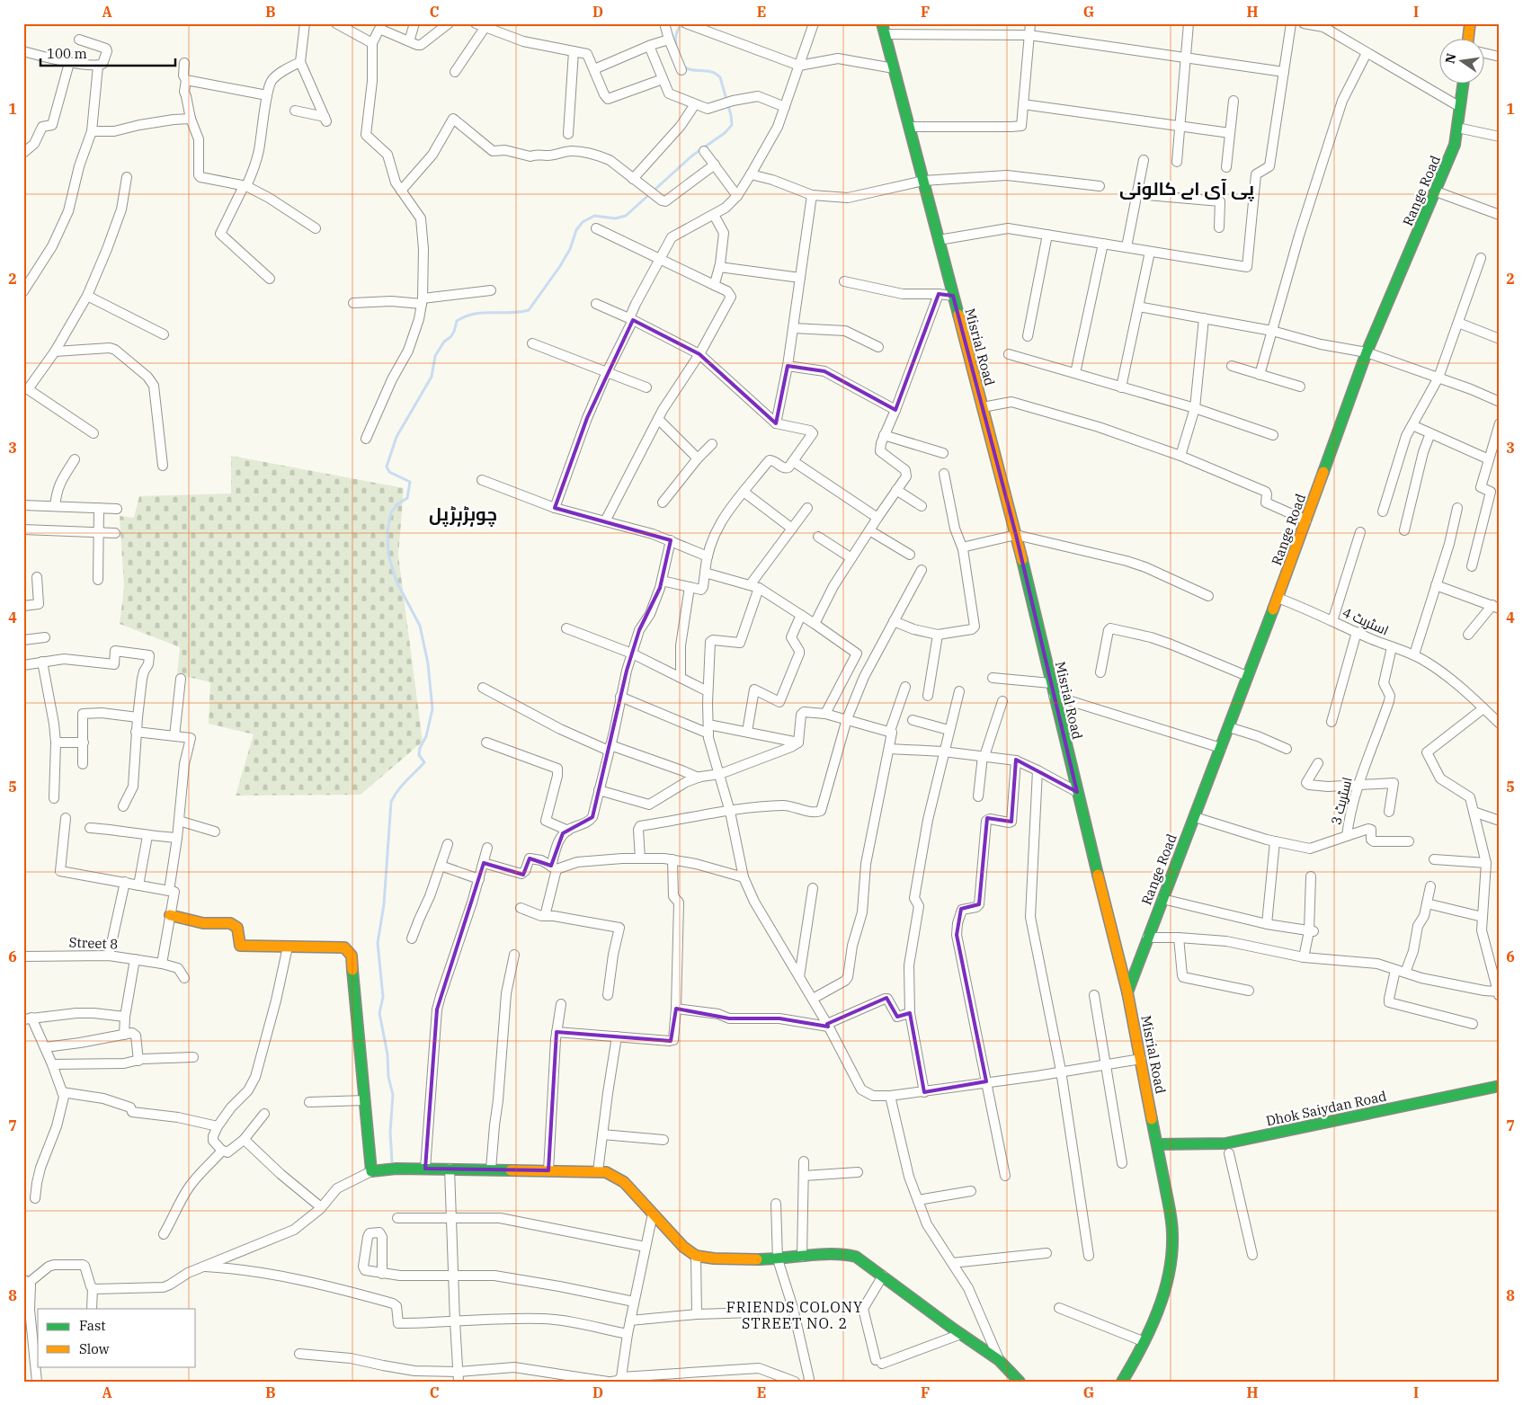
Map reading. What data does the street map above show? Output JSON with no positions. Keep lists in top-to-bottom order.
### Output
{
  "streets": {
    "main road": ["Range Road", "Misrial Road", "Dhok Saiydan Road"],
    "street": ["اسٹریٹ 4", "اسٹریٹ 3", "Street 8"]
  },
  "crossings": [
    ["Range Road", "Misrial Road"],
    ["Range Road", "اسٹریٹ 4"],
    ["Range Road", "اسٹریٹ 3"],
    ["Misrial Road", "Dhok Saiydan Road"],
    ["اسٹریٹ 4", "اسٹریٹ 3"]
  ],
  "districts": ["پی آی اے کالونی", "چوہڑہڑپل", "FRIENDS COLONY STREET NO. 2"],
  "legend": ["Fast", "Slow"],
  "scale_bar": "100 m",
  "north": "left",
  "grid": {
    "columns": [
      "A",
      "B",
      "C",
      "D",
      "E",
      "F",
      "G",
      "H",
      "I"
    ],
    "rows": [
      "1",
      "2",
      "3",
      "4",
      "5",
      "6",
      "7",
      "8"
    ]
  }
}
